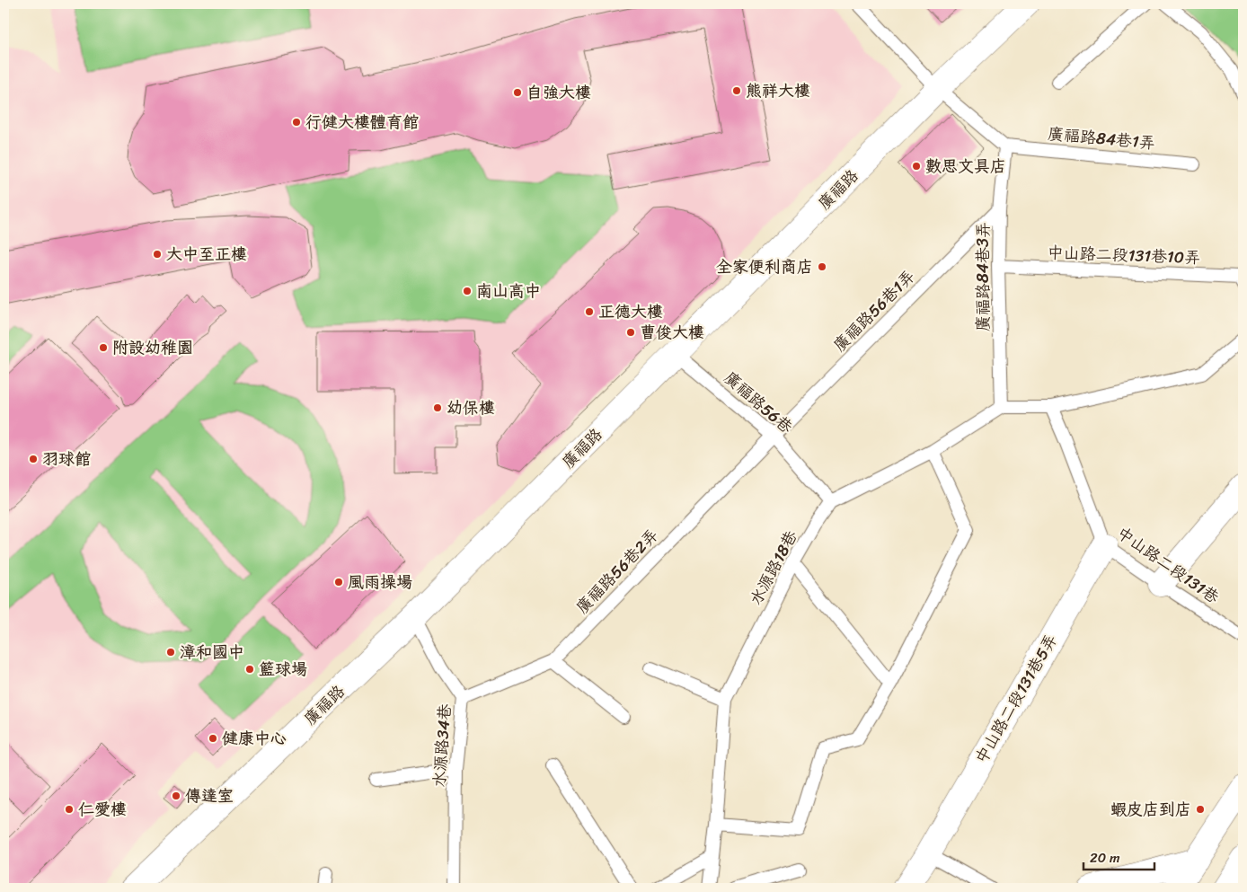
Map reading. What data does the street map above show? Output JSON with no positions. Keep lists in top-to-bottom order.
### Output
{
  "streets": {
    "street": ["廣福路", "中山路二段131巷5弄"],
    "lane": [
      "廣福路84巷1弄",
      "中山路二段131巷10弄",
      "廣福路84巷3弄",
      "廣福路56巷1弄",
      "廣福路56巷",
      "中山路二段131巷",
      "水源路18巷",
      "廣福路56巷2弄",
      "水源路34巷"
    ]
  },
  "crossings": [
    ["廣福路84巷1弄", "廣福路84巷3弄"],
    ["廣福路", "廣福路56巷"],
    ["廣福路", "水源路34巷"],
    ["中山路二段131巷10弄", "廣福路84巷3弄"],
    ["廣福路84巷3弄", "廣福路56巷1弄"],
    ["廣福路84巷3弄", "水源路18巷"],
    ["廣福路56巷1弄", "廣福路56巷"],
    ["廣福路56巷1弄", "廣福路56巷2弄"],
    ["廣福路56巷", "水源路18巷"],
    ["廣福路56巷", "廣福路56巷2弄"],
    ["中山路二段131巷", "中山路二段131巷5弄"],
    ["廣福路56巷2弄", "水源路34巷"]
  ],
  "places": [
    "熊祥大樓",
    "自強大樓",
    "行健大樓體育館",
    "數思文具店",
    "大中至正樓",
    "全家便利商店",
    "南山高中",
    "正德大樓",
    "曹俊大樓",
    "附設幼稚園",
    "幼保樓",
    "羽球館",
    "風雨操場",
    "漳和國中",
    "籃球場",
    "健康中心",
    "傳達室",
    "仁愛樓",
    "蝦皮店到店"
  ],
  "scale_bar": "20 m"
}
